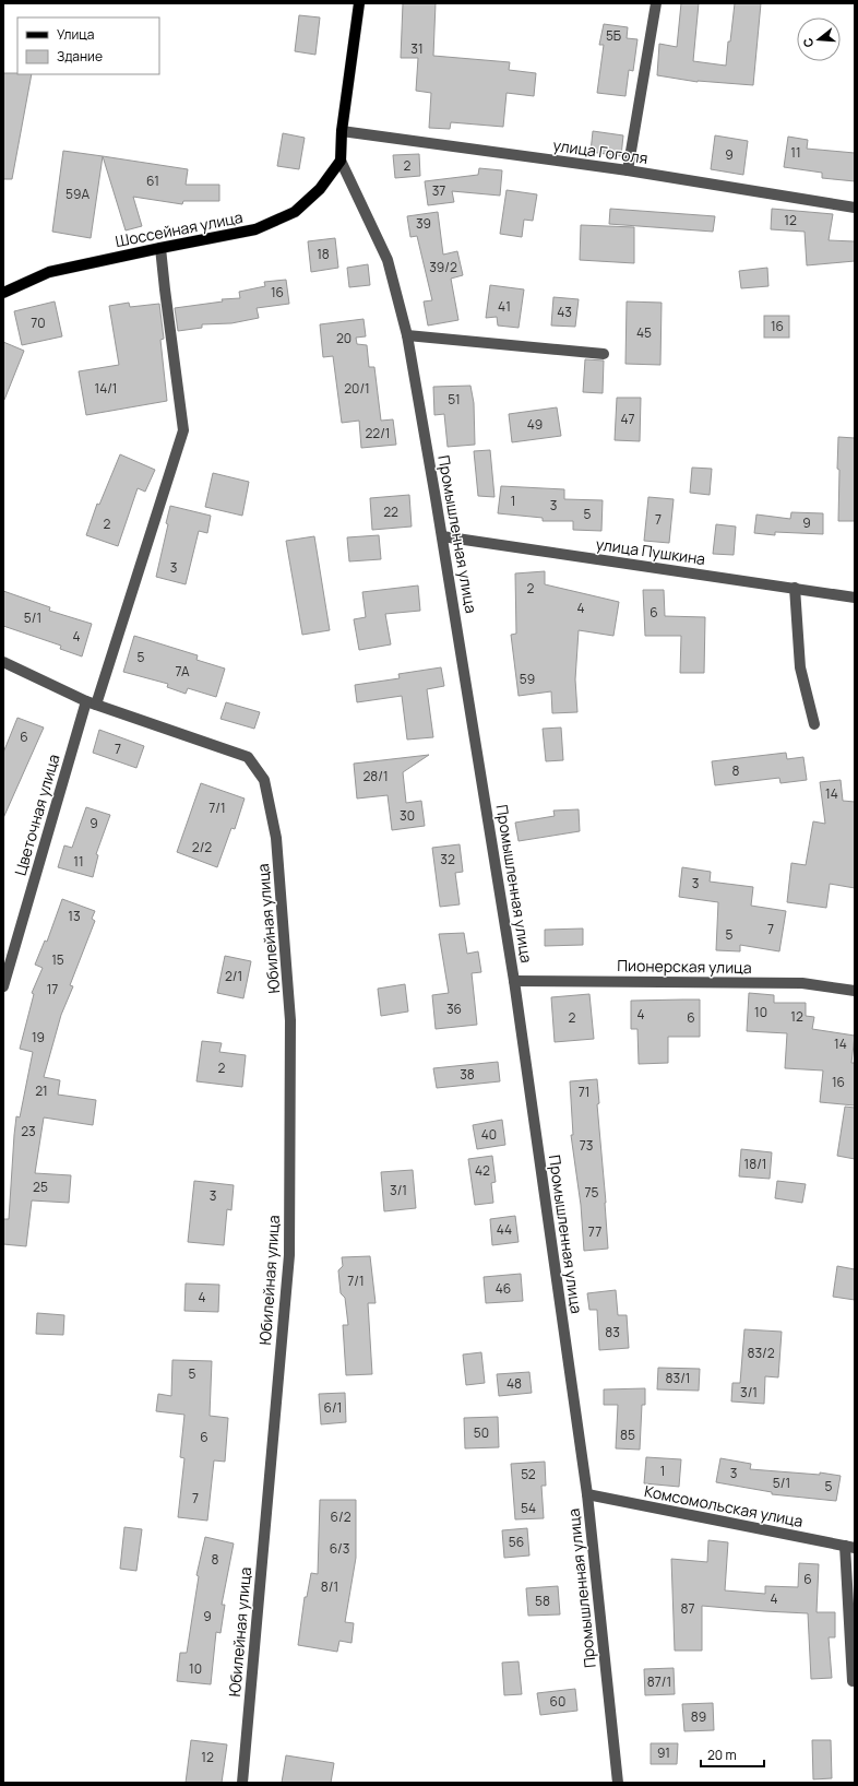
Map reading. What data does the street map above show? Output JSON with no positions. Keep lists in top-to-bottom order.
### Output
{
  "streets": {
    "main road": ["Шоссейная улица", "Промышленная улица"],
    "street": [
      "улица Гоголя",
      "улица Пушкина",
      "Цветочная улица",
      "Юбилейная улица",
      "Пионерская улица",
      "Комсомольская улица"
    ]
  },
  "crossings": [
    ["улица Гоголя", "Промышленная улица"],
    ["Шоссейная улица", "Промышленная улица"],
    ["Шоссейная улица", "Цветочная улица"],
    ["Промышленная улица", "улица Пушкина"],
    ["Промышленная улица", "Пионерская улица"],
    ["Промышленная улица", "Комсомольская улица"],
    ["Цветочная улица", "Юбилейная улица"]
  ],
  "house_numbers": [
    "5Б",
    "31",
    "11",
    "9",
    "2",
    "61",
    "37",
    "59А",
    "12",
    "39",
    "18",
    "39/2",
    "16",
    "41",
    "43",
    "70",
    "16",
    "45",
    "20",
    "14/1",
    "20/1",
    "51",
    "47",
    "49",
    "22/1",
    "1",
    "3",
    "22",
    "5",
    "7",
    "9",
    "2",
    "3",
    "2",
    "4",
    "6",
    "5/1",
    "4",
    "5",
    "7А",
    "59",
    "6",
    "7",
    "8",
    "28/1",
    "14",
    "7/1",
    "30",
    "9",
    "2/2",
    "32",
    "11",
    "3",
    "13",
    "7",
    "5",
    "15",
    "2/1",
    "17",
    "36",
    "10",
    "4",
    "12",
    "2",
    "6",
    "19",
    "14",
    "2",
    "38",
    "16",
    "21",
    "71",
    "23",
    "40",
    "73",
    "18/1",
    "42",
    "25",
    "3/1",
    "75",
    "3",
    "44",
    "77",
    "7/1",
    "46",
    "4",
    "83",
    "83/2",
    "5",
    "83/1",
    "48",
    "3/1",
    "6/1",
    "50",
    "85",
    "6",
    "1",
    "3",
    "52",
    "5/1",
    "5",
    "7",
    "54",
    "6/2",
    "56",
    "6/3",
    "8",
    "6",
    "8/1",
    "4",
    "58",
    "87",
    "9",
    "10",
    "87/1",
    "60",
    "89",
    "91",
    "12"
  ],
  "legend": ["Улица", "Здание"],
  "scale_bar": "20 m",
  "north": "left"
}
